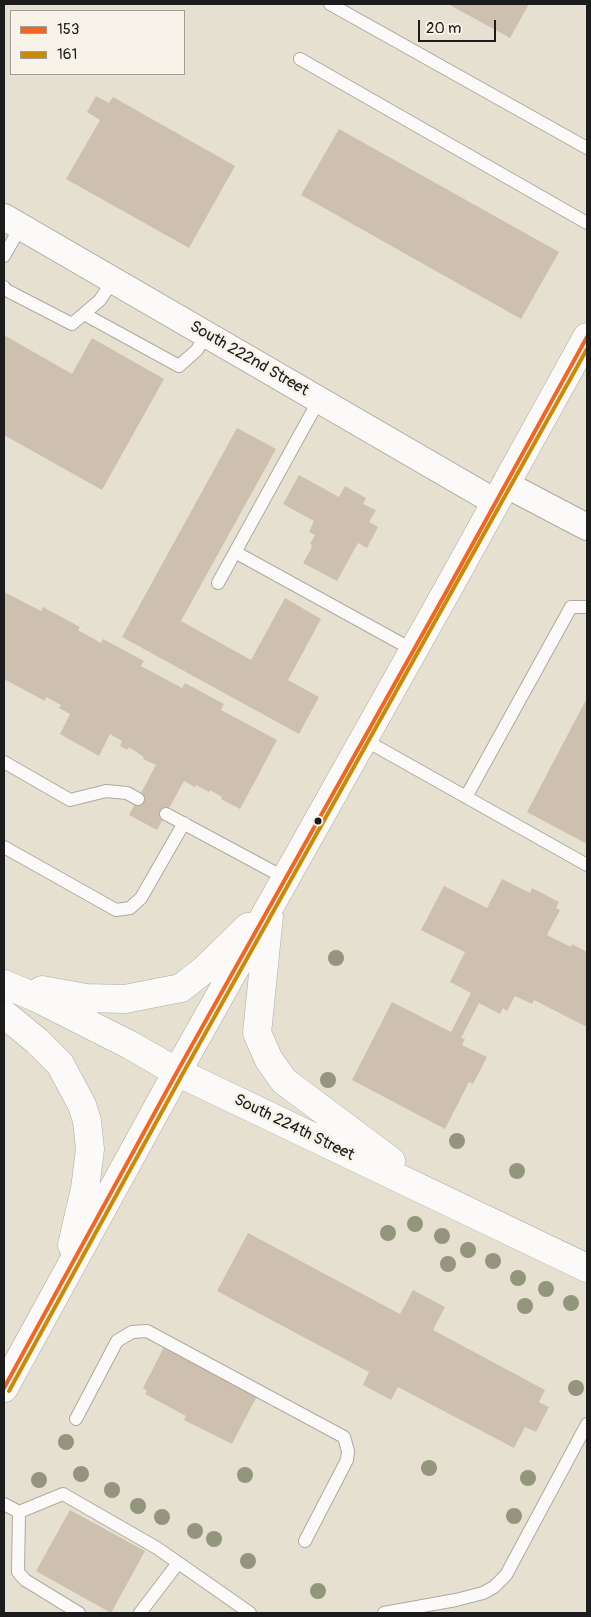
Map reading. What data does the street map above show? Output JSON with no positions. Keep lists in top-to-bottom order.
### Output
{
  "streets": {
    "main road": ["South 224th Street"],
    "street": ["South 222nd Street"]
  },
  "lines": ["transit line 153", "transit line 161"],
  "legend": ["153", "161"],
  "scale_bar": "20 m"
}
